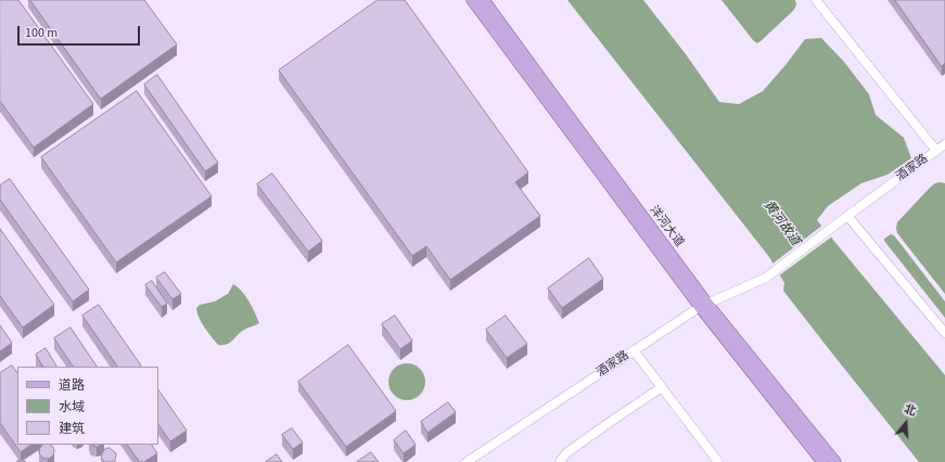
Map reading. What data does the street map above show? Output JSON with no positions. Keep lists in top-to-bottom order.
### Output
{
  "streets": {
    "main road": ["洋河大道"],
    "street": ["酒家路"]
  },
  "crossings": [
    ["酒家路", "洋河大道"]
  ],
  "water": ["黄河故道"],
  "legend": ["道路", "水域", "建筑"],
  "scale_bar": "100 m",
  "north": "top"
}
